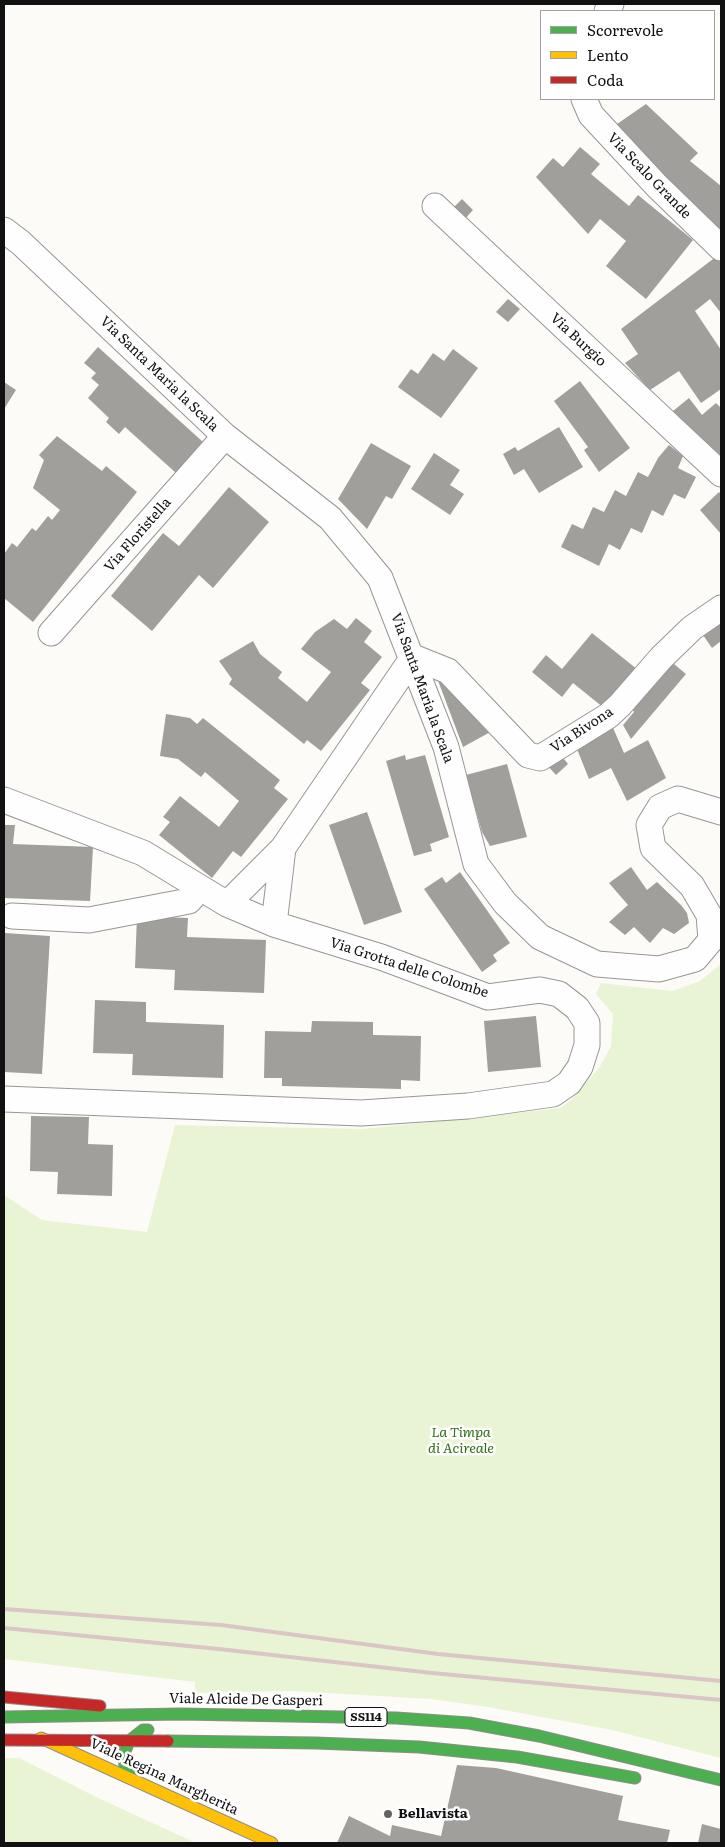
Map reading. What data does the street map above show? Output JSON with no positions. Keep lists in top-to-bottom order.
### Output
{
  "streets": {
    "main road": ["Viale Alcide De Gasperi", "SS114", "Viale Regina Margherita"],
    "street": [
      "Via Scalo Grande",
      "Via Burgio",
      "Via Santa Maria la Scala",
      "Via Floristella",
      "Via Bivona",
      "Via Grotta delle Colombe"
    ]
  },
  "crossings": [
    ["Via Santa Maria la Scala", "Via Floristella"],
    ["Via Santa Maria la Scala", "Via Bivona"],
    ["SS114", "Viale Regina Margherita"]
  ],
  "parks": ["La Timpa di Acireale"],
  "places": ["Bellavista"],
  "legend": ["Scorrevole", "Lento", "Coda"]
}
